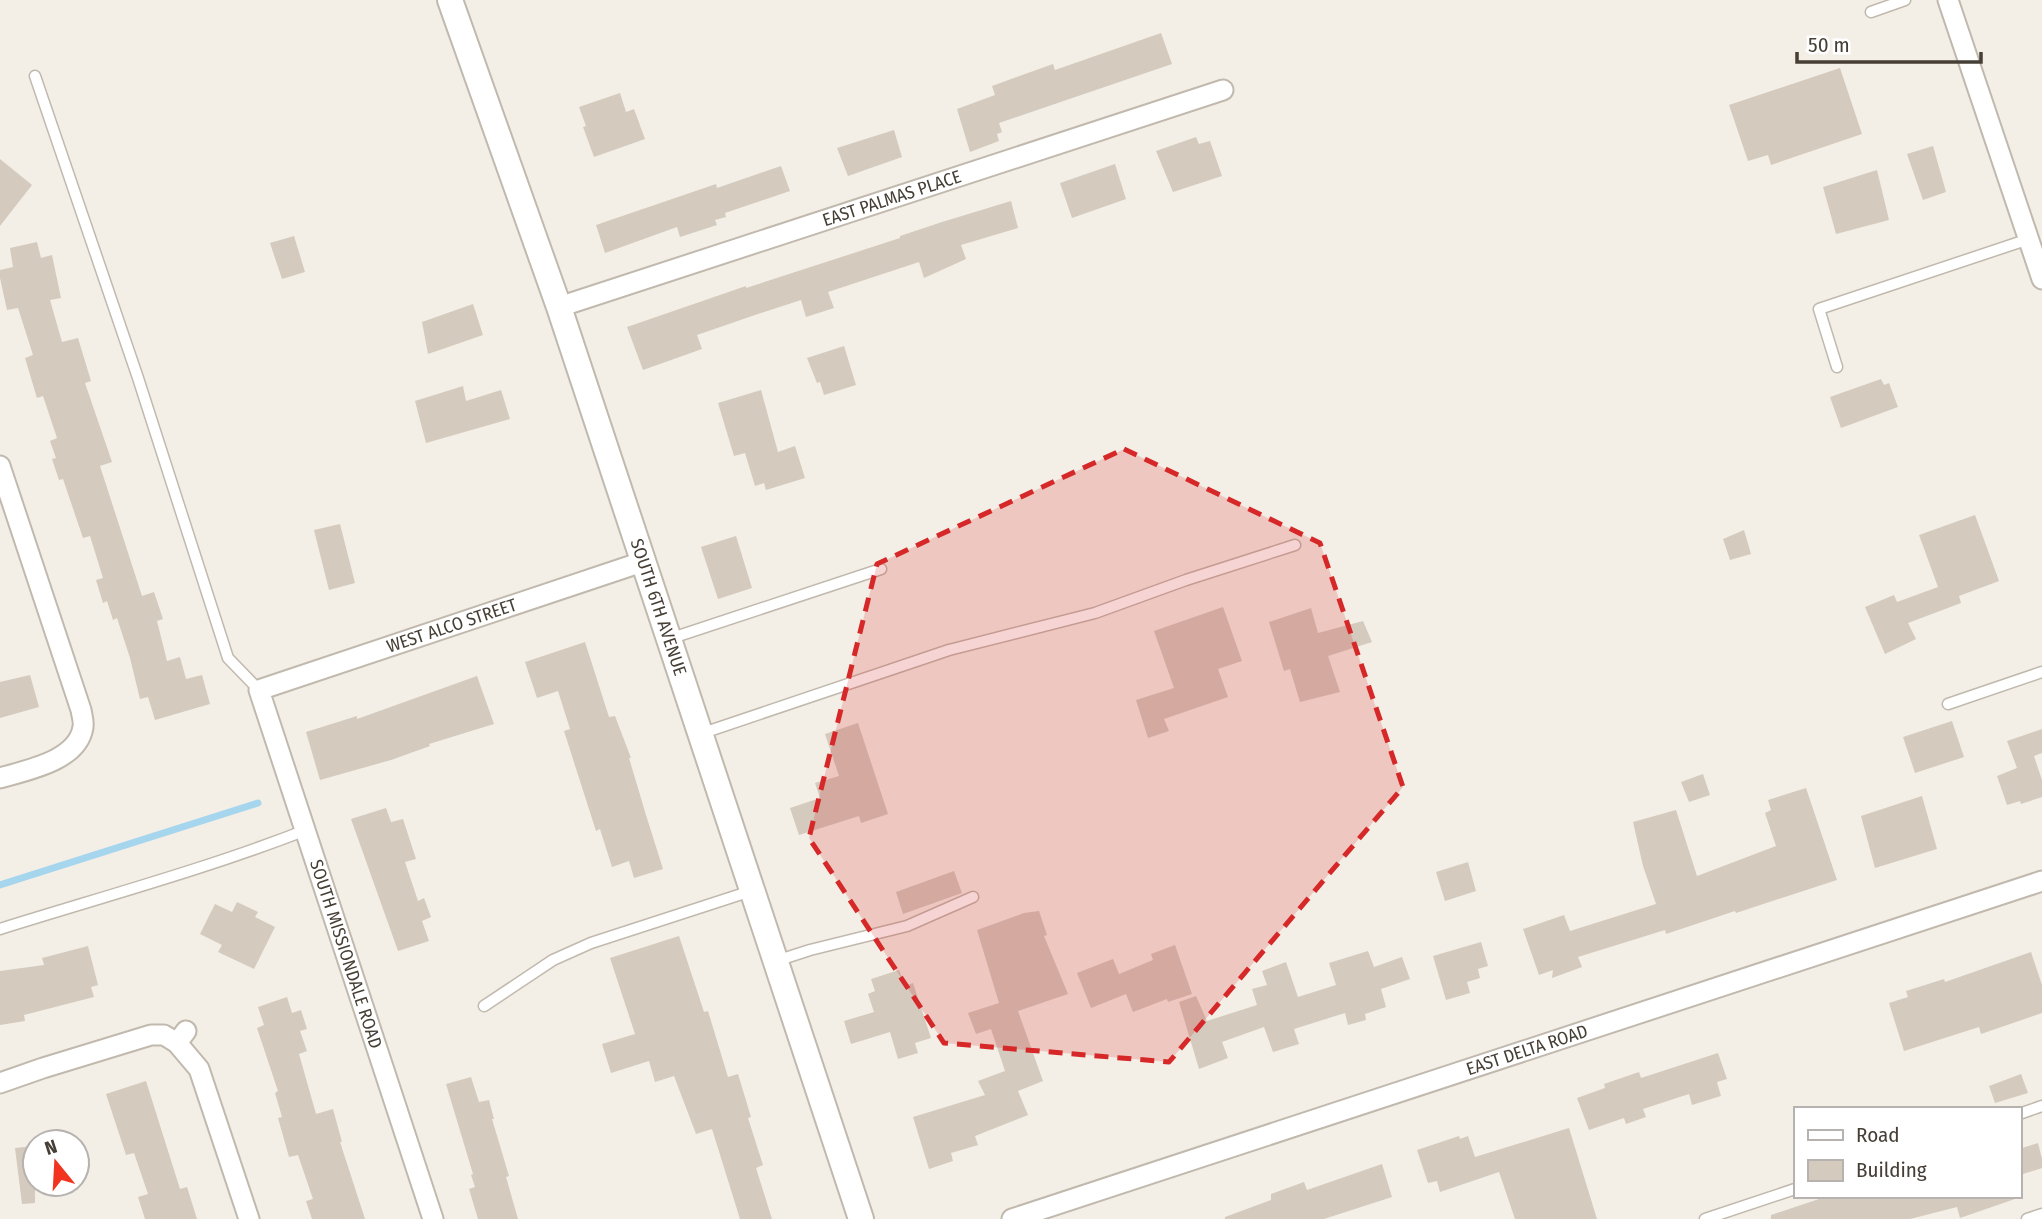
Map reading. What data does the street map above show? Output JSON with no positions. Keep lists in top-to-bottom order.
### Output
{
  "streets": {
    "street": [
      "EAST PALMAS PLACE",
      "SOUTH 6TH AVENUE",
      "WEST ALCO STREET",
      "SOUTH MISSIONDALE ROAD",
      "EAST DELTA ROAD"
    ]
  },
  "crossings": [
    ["EAST PALMAS PLACE", "SOUTH 6TH AVENUE"],
    ["SOUTH 6TH AVENUE", "WEST ALCO STREET"],
    ["WEST ALCO STREET", "SOUTH MISSIONDALE ROAD"]
  ],
  "legend": ["Road", "Building"],
  "scale_bar": "50 m",
  "north": "top"
}
